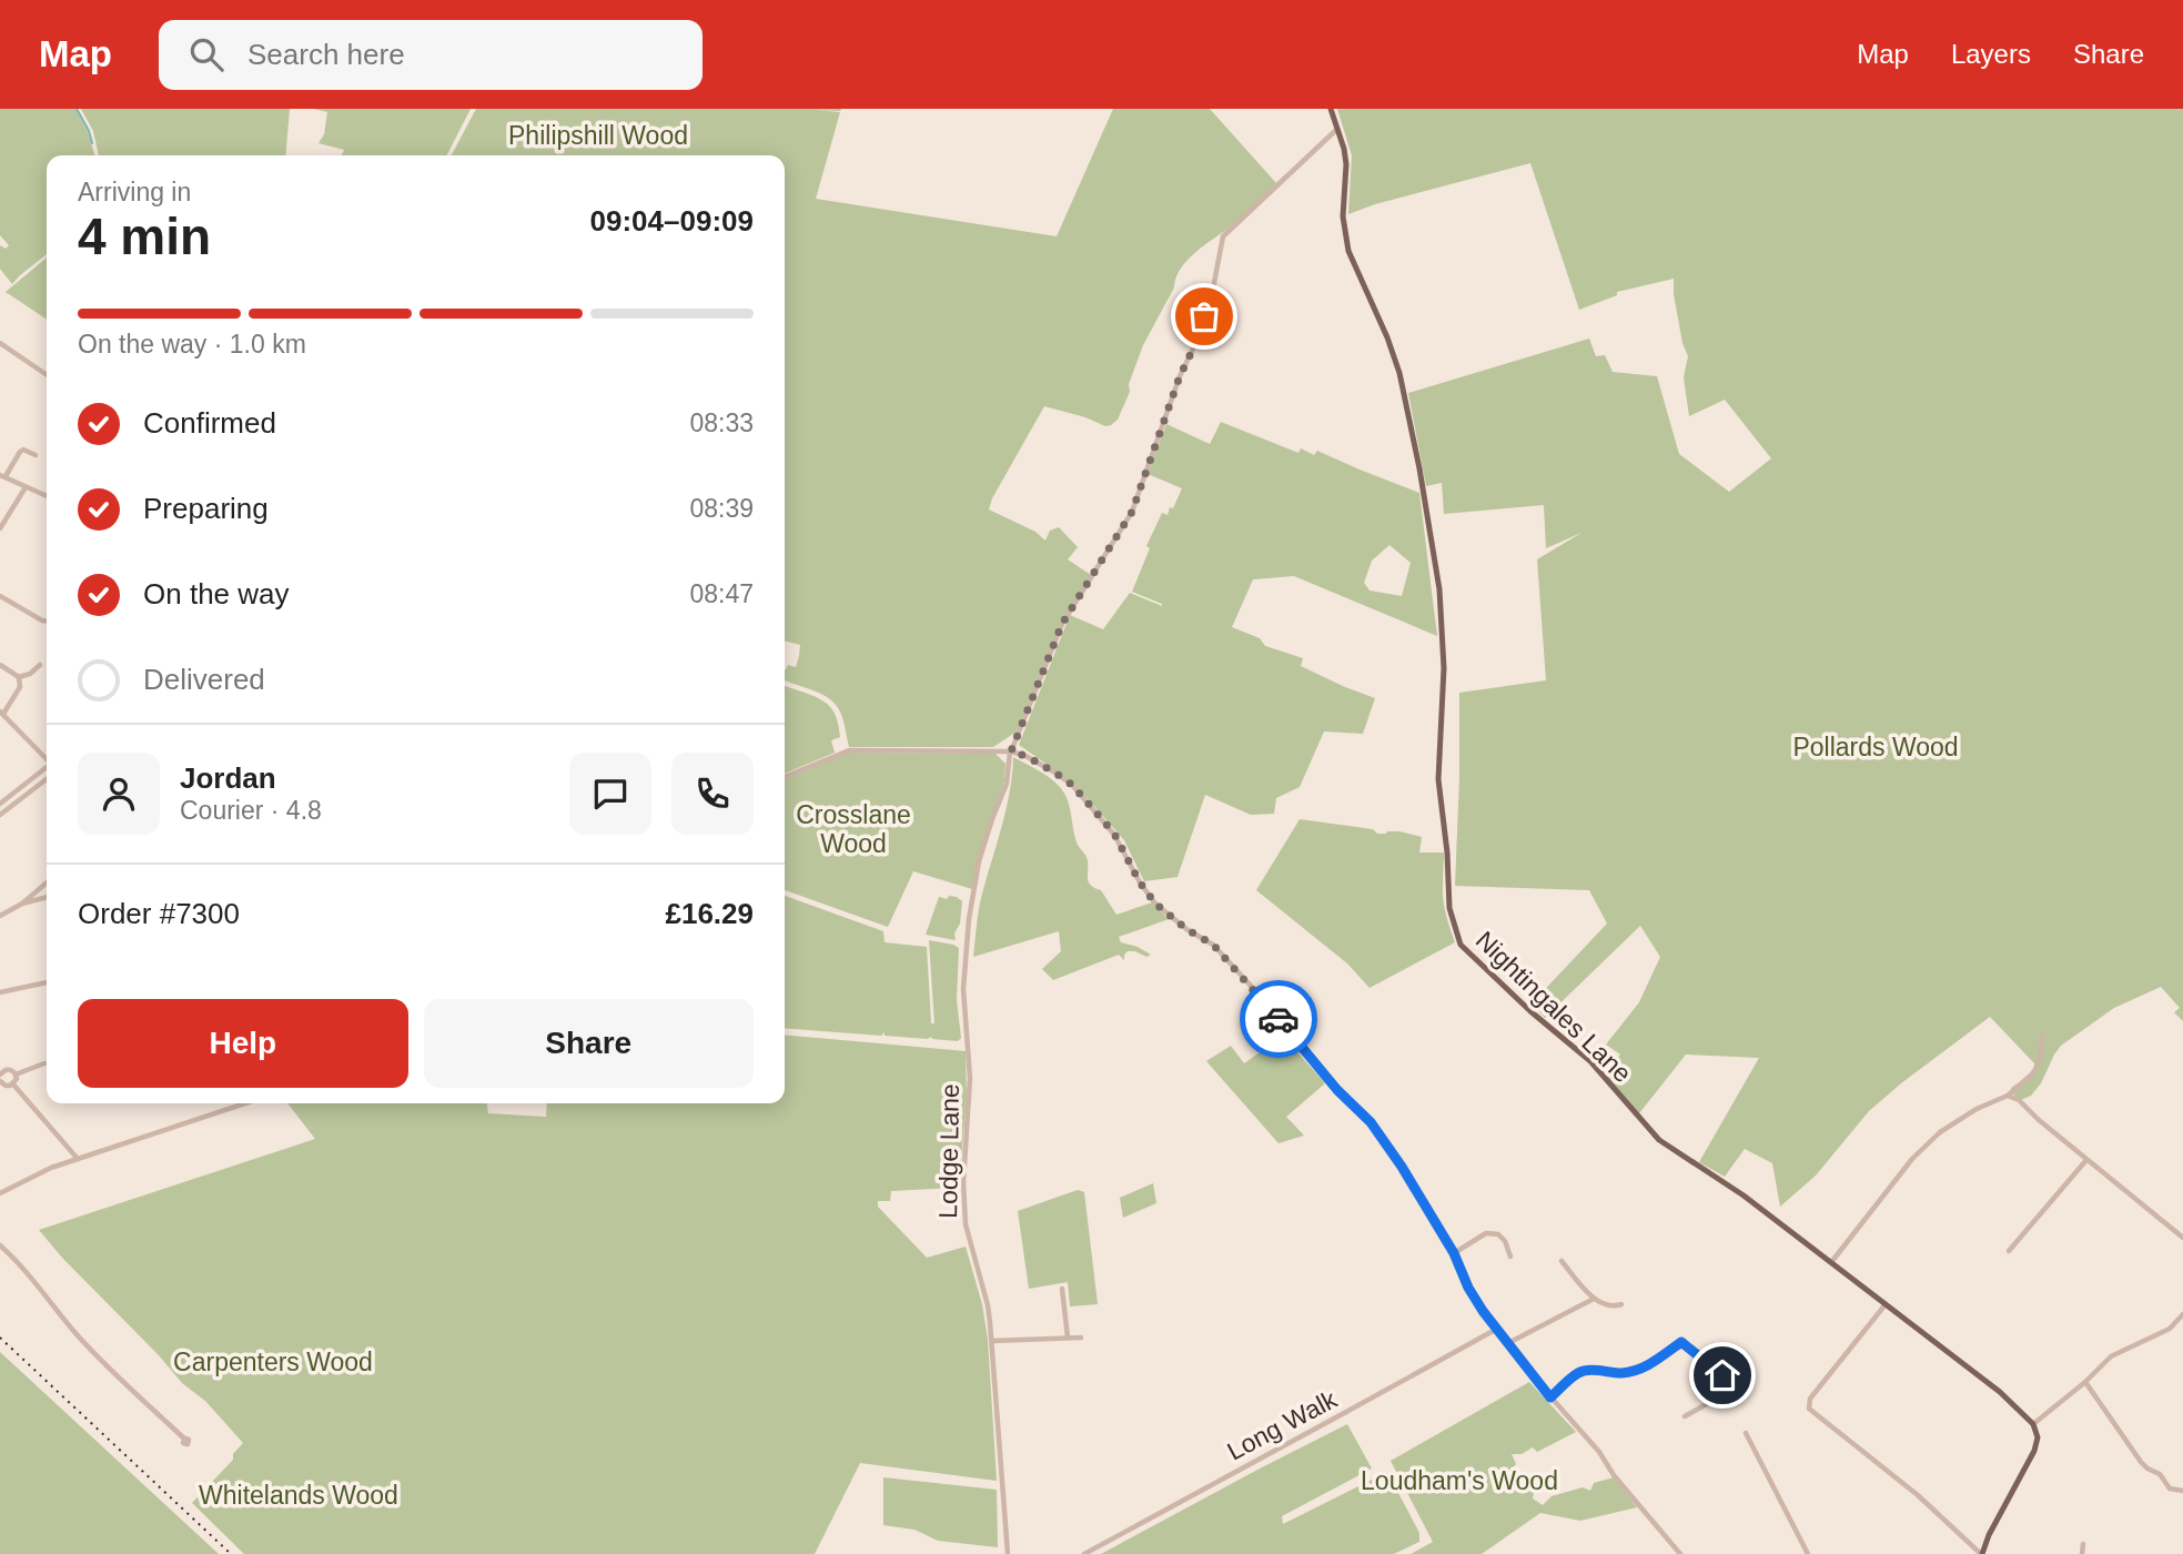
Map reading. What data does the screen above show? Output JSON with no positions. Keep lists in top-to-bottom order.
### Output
{
  "streets": {
    "main road": ["Nightingales Lane"],
    "street": ["Lodge Lane", "Long Walk"]
  },
  "crossings": [
    ["Nightingales Lane", "Lodge Lane"]
  ],
  "parks": [
    "Philipshill Wood",
    "Pollards Wood",
    "Crosslane Wood",
    "Carpenters Wood",
    "Loudham's Wood",
    "Whitelands Wood"
  ],
  "page": {
    "header": "Map",
    "search": "Search here",
    "nav": ["Map", "Layers", "Share"],
    "heading": ["4 min", "Arriving in", "09:04–09:09"],
    "panel": [
      "Jordan",
      "Courier · 4.8",
      "Order #7300",
      "£16.29"
    ],
    "bar": "On the way · 1.0 km",
    "list": [
      ["Confirmed", "08:33"],
      ["Preparing", "08:39"],
      ["On the way", "08:47"],
      "Delivered"
    ],
    "buttons": ["Help", "Share"]
  }
}
